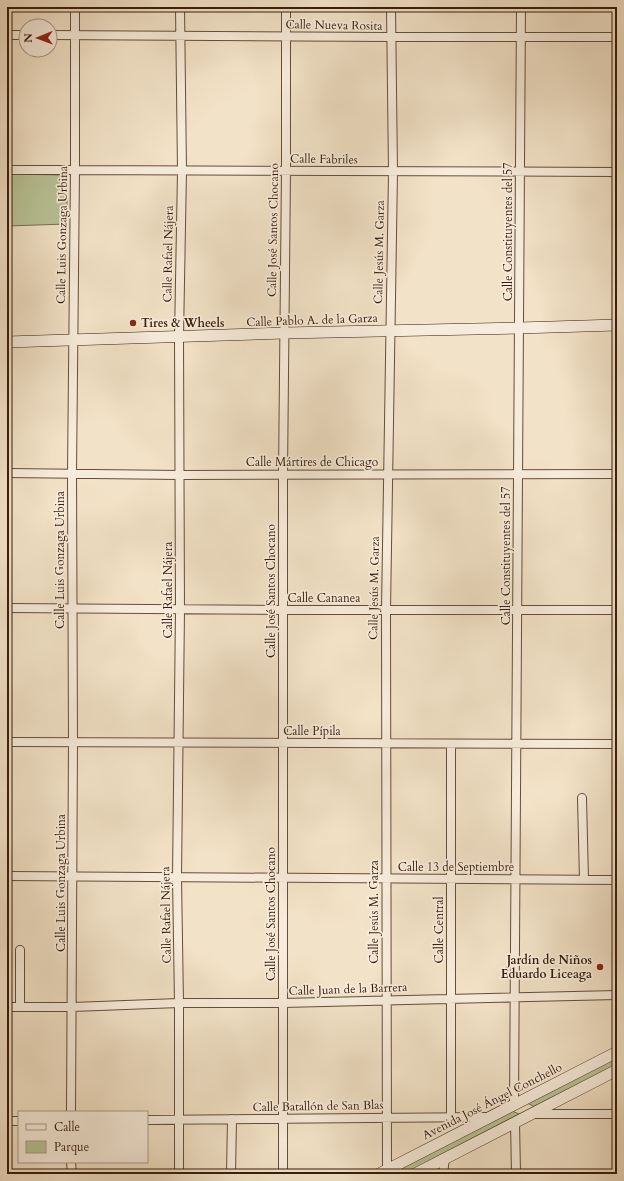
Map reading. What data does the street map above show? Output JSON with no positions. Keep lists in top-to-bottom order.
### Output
{
  "streets": {
    "street": [
      "Calle Nueva Rosita",
      "Calle Fabriles",
      "Calle José Santos Chocano",
      "Calle Constituyentes del 57",
      "Calle Luis Gonzaga Urbina",
      "Calle Jesús M. Garza",
      "Calle Rafael Nájera",
      "Calle Pablo A. de la Garza",
      "Calle Mártires de Chicago",
      "Calle Cananea",
      "Calle Pípila",
      "Calle 13 de Septiembre",
      "Calle Central",
      "Calle Juan de la Barrera",
      "Avenida José Ángel Conchello",
      "Calle Batallón de San Blas"
    ]
  },
  "crossings": [
    ["Calle Nueva Rosita", "Calle José Santos Chocano"],
    ["Calle Nueva Rosita", "Calle Constituyentes del 57"],
    ["Calle Nueva Rosita", "Calle Luis Gonzaga Urbina"],
    ["Calle Nueva Rosita", "Calle Jesús M. Garza"],
    ["Calle Nueva Rosita", "Calle Rafael Nájera"],
    ["Calle Fabriles", "Calle José Santos Chocano"],
    ["Calle Fabriles", "Calle Constituyentes del 57"],
    ["Calle Fabriles", "Calle Luis Gonzaga Urbina"],
    ["Calle Fabriles", "Calle Jesús M. Garza"],
    ["Calle Fabriles", "Calle Rafael Nájera"],
    ["Calle José Santos Chocano", "Calle Pablo A. de la Garza"],
    ["Calle José Santos Chocano", "Calle Mártires de Chicago"],
    ["Calle José Santos Chocano", "Calle Cananea"],
    ["Calle José Santos Chocano", "Calle Pípila"],
    ["Calle José Santos Chocano", "Calle 13 de Septiembre"],
    ["Calle José Santos Chocano", "Calle Juan de la Barrera"],
    ["Calle José Santos Chocano", "Calle Batallón de San Blas"],
    ["Calle Constituyentes del 57", "Calle Pablo A. de la Garza"],
    ["Calle Constituyentes del 57", "Calle Mártires de Chicago"],
    ["Calle Constituyentes del 57", "Calle Cananea"],
    ["Calle Constituyentes del 57", "Calle Pípila"],
    ["Calle Constituyentes del 57", "Calle 13 de Septiembre"],
    ["Calle Constituyentes del 57", "Calle Juan de la Barrera"],
    ["Calle Constituyentes del 57", "Avenida José Ángel Conchello"],
    ["Calle Luis Gonzaga Urbina", "Calle Pablo A. de la Garza"],
    ["Calle Luis Gonzaga Urbina", "Calle Mártires de Chicago"],
    ["Calle Luis Gonzaga Urbina", "Calle Cananea"],
    ["Calle Luis Gonzaga Urbina", "Calle Pípila"],
    ["Calle Luis Gonzaga Urbina", "Calle 13 de Septiembre"],
    ["Calle Luis Gonzaga Urbina", "Calle Juan de la Barrera"],
    ["Calle Jesús M. Garza", "Calle Pablo A. de la Garza"],
    ["Calle Jesús M. Garza", "Calle Mártires de Chicago"],
    ["Calle Jesús M. Garza", "Calle Cananea"],
    ["Calle Jesús M. Garza", "Calle Pípila"],
    ["Calle Jesús M. Garza", "Calle 13 de Septiembre"],
    ["Calle Jesús M. Garza", "Calle Juan de la Barrera"],
    ["Calle Jesús M. Garza", "Avenida José Ángel Conchello"],
    ["Calle Jesús M. Garza", "Calle Batallón de San Blas"],
    ["Calle Rafael Nájera", "Calle Pablo A. de la Garza"],
    ["Calle Rafael Nájera", "Calle Mártires de Chicago"],
    ["Calle Rafael Nájera", "Calle Cananea"],
    ["Calle Rafael Nájera", "Calle Pípila"],
    ["Calle Rafael Nájera", "Calle 13 de Septiembre"],
    ["Calle Rafael Nájera", "Calle Juan de la Barrera"],
    ["Calle Rafael Nájera", "Calle Batallón de San Blas"],
    ["Calle Pípila", "Calle Central"],
    ["Calle 13 de Septiembre", "Calle Central"],
    ["Calle Central", "Calle Juan de la Barrera"],
    ["Calle Central", "Calle Batallón de San Blas"],
    ["Avenida José Ángel Conchello", "Calle Batallón de San Blas"]
  ],
  "places": ["Tires & Wheels", "Jardín de Niños Eduardo Liceaga"],
  "legend": ["Calle", "Parque"],
  "north": "left"
}
